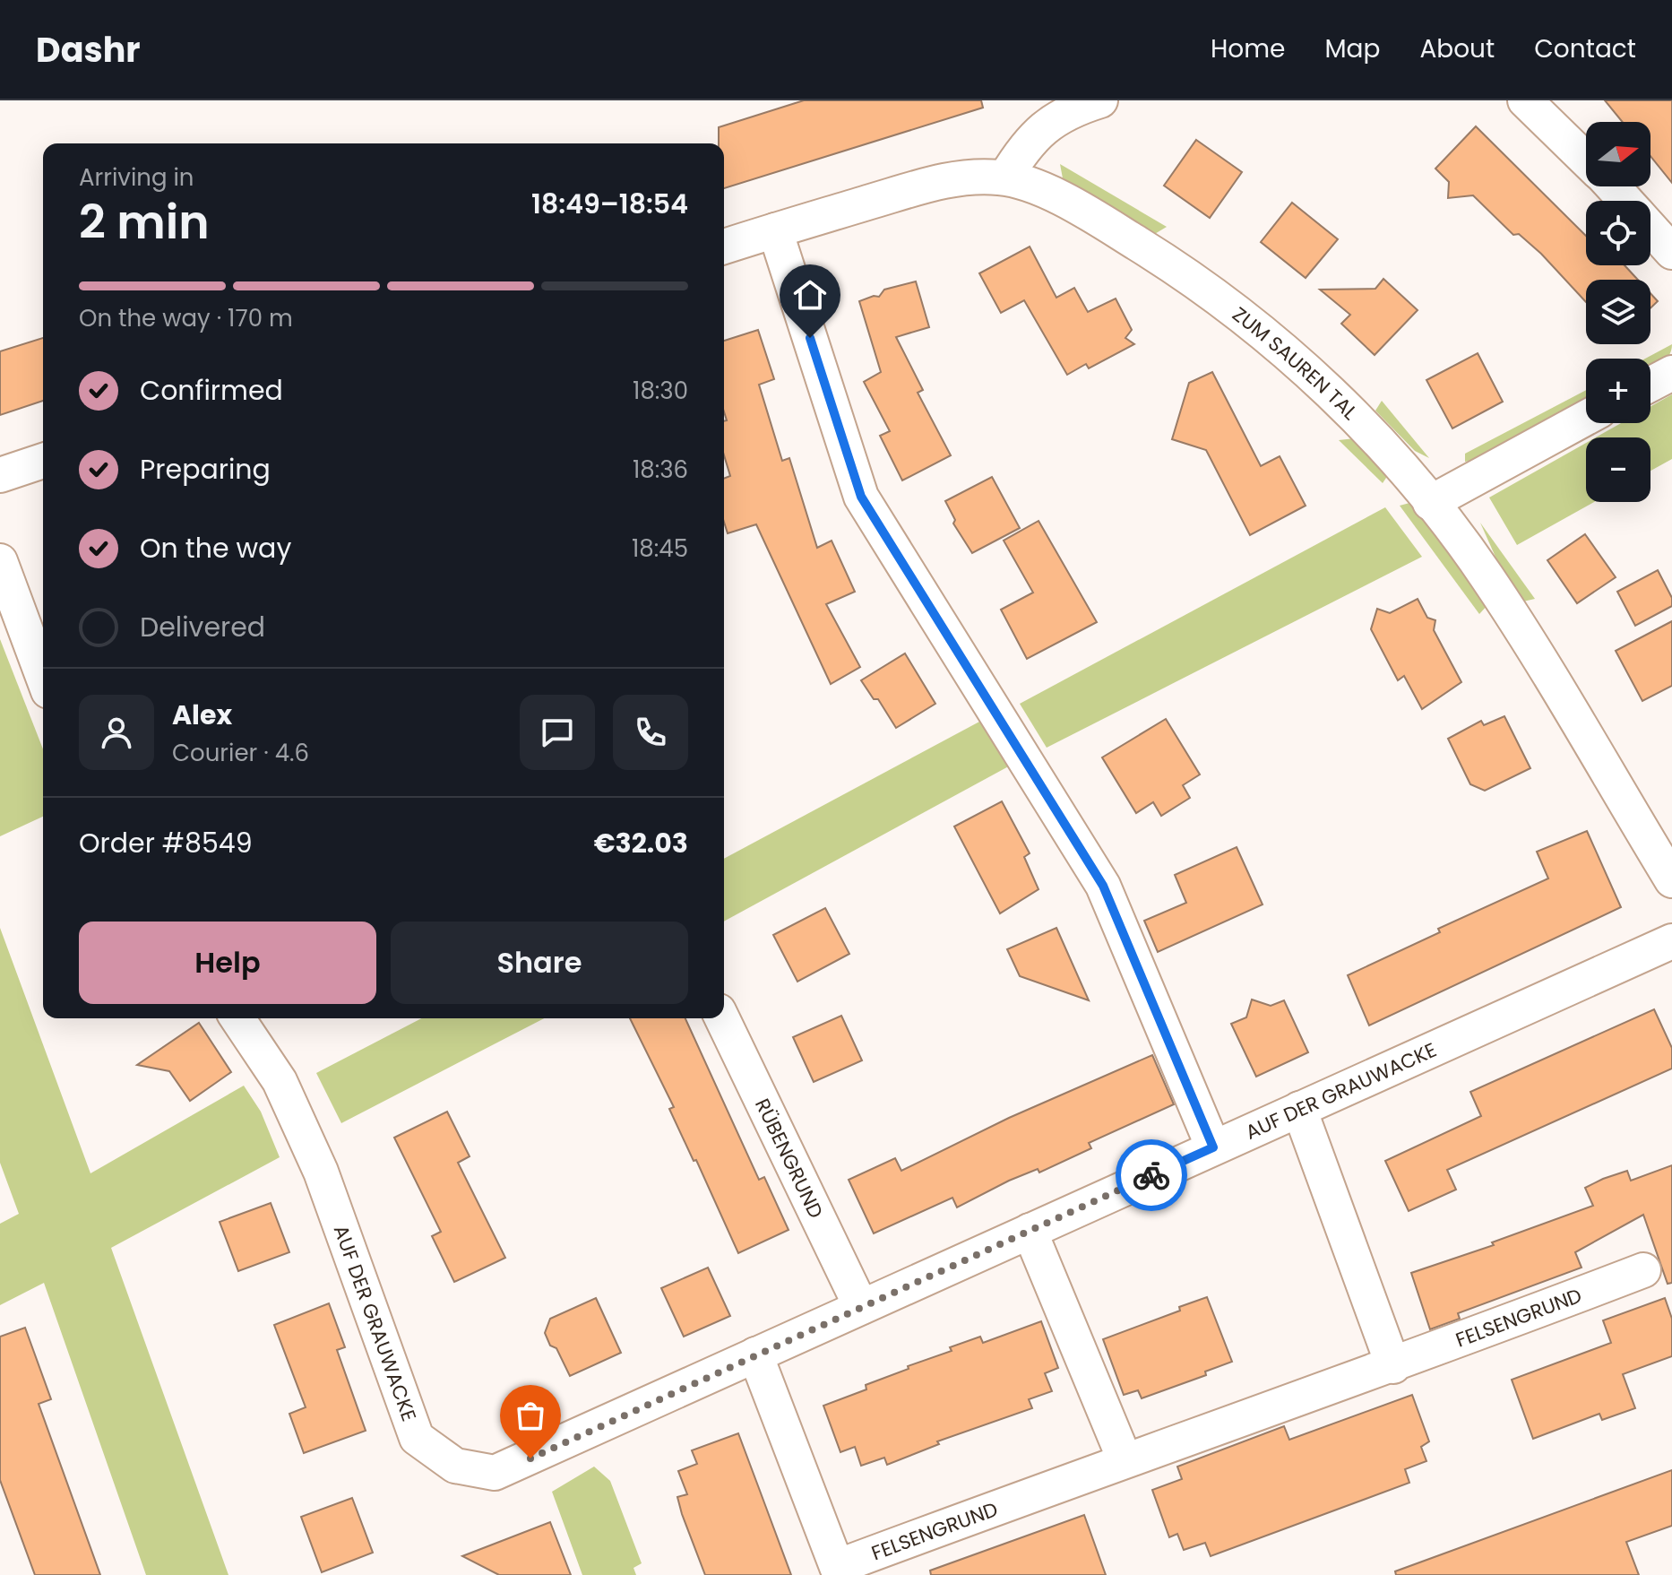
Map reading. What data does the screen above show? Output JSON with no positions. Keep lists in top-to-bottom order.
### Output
{
  "streets": {
    "street": [
      "ZUM SAUREN TAL",
      "AUF DER GRAUWACKE",
      "RÜBENGRUND",
      "FELSENGRUND"
    ]
  },
  "crossings": [
    ["AUF DER GRAUWACKE", "RÜBENGRUND"],
    ["AUF DER GRAUWACKE", "FELSENGRUND"]
  ],
  "north": "right",
  "page": {
    "header": "Dashr",
    "nav": [
      "Home",
      "Map",
      "About",
      "Contact"
    ],
    "map_buttons": ["+", "−"],
    "heading": ["2 min", "Arriving in", "18:49–18:54"],
    "panel": [
      "Alex",
      "Courier · 4.6",
      "Order #8549",
      "€32.03"
    ],
    "bar": "On the way · 170 m",
    "list": [
      ["Confirmed", "18:30"],
      ["Preparing", "18:36"],
      ["On the way", "18:45"],
      "Delivered"
    ],
    "buttons": ["Help", "Share"]
  }
}
